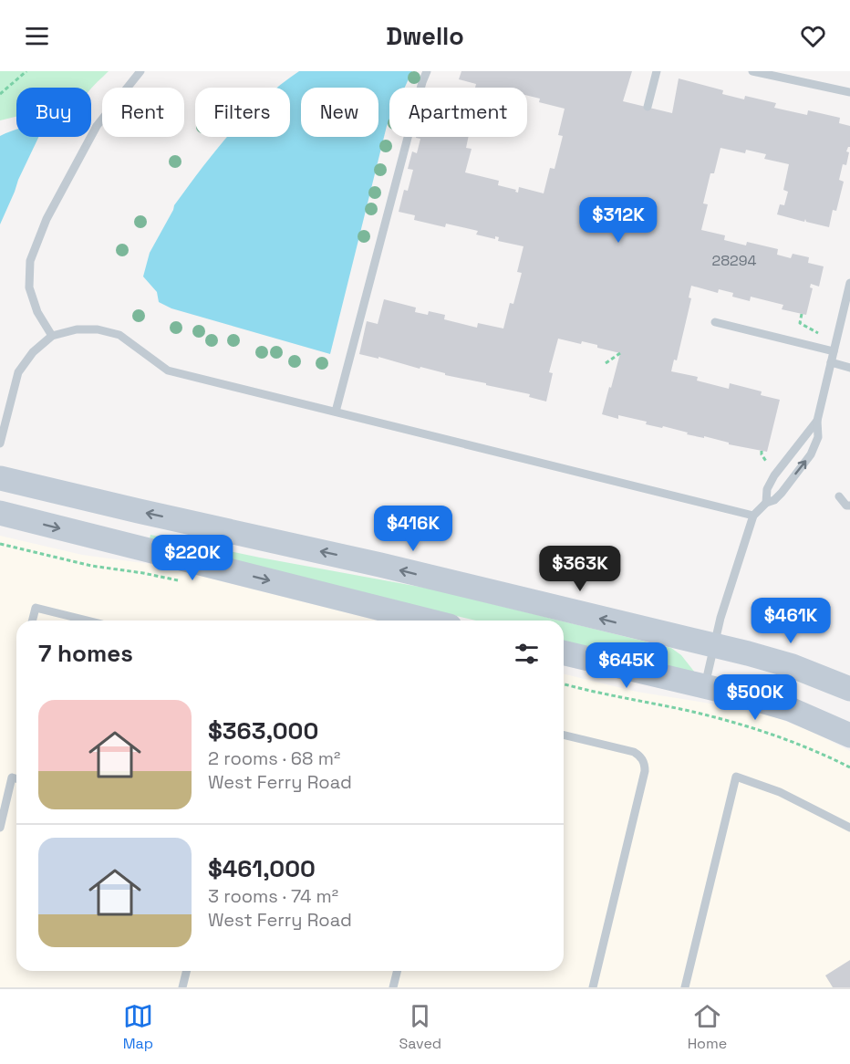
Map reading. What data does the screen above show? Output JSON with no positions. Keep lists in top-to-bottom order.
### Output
{
  "house_numbers": ["28294"],
  "page": {
    "header": "Dwello",
    "chip": [
      "Buy",
      "Rent",
      "Filters",
      "New",
      "Apartment"
    ],
    "price": [
      "$312K",
      "$416K",
      "$220K",
      "$363K",
      "$461K",
      "$645K",
      "$500K"
    ],
    "heading": "7 homes",
    "list": [
      {
        "name": "$363,000",
        "note": "2 rooms · 68 m² · West Ferry Road"
      },
      {
        "name": "$461,000",
        "note": "3 rooms · 74 m² · West Ferry Road"
      }
    ],
    "tabs": ["Map", "Saved", "Home"]
  }
}
